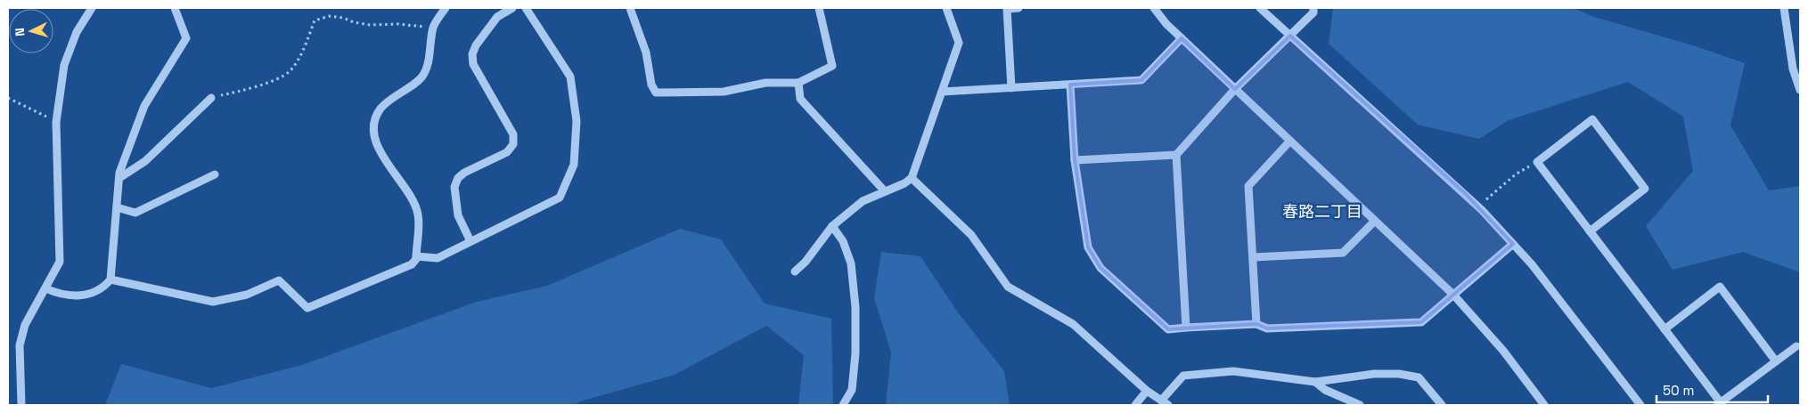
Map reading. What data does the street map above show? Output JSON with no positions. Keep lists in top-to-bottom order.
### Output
{
  "districts": ["春路二丁目"],
  "scale_bar": "50 m",
  "north": "left"
}
